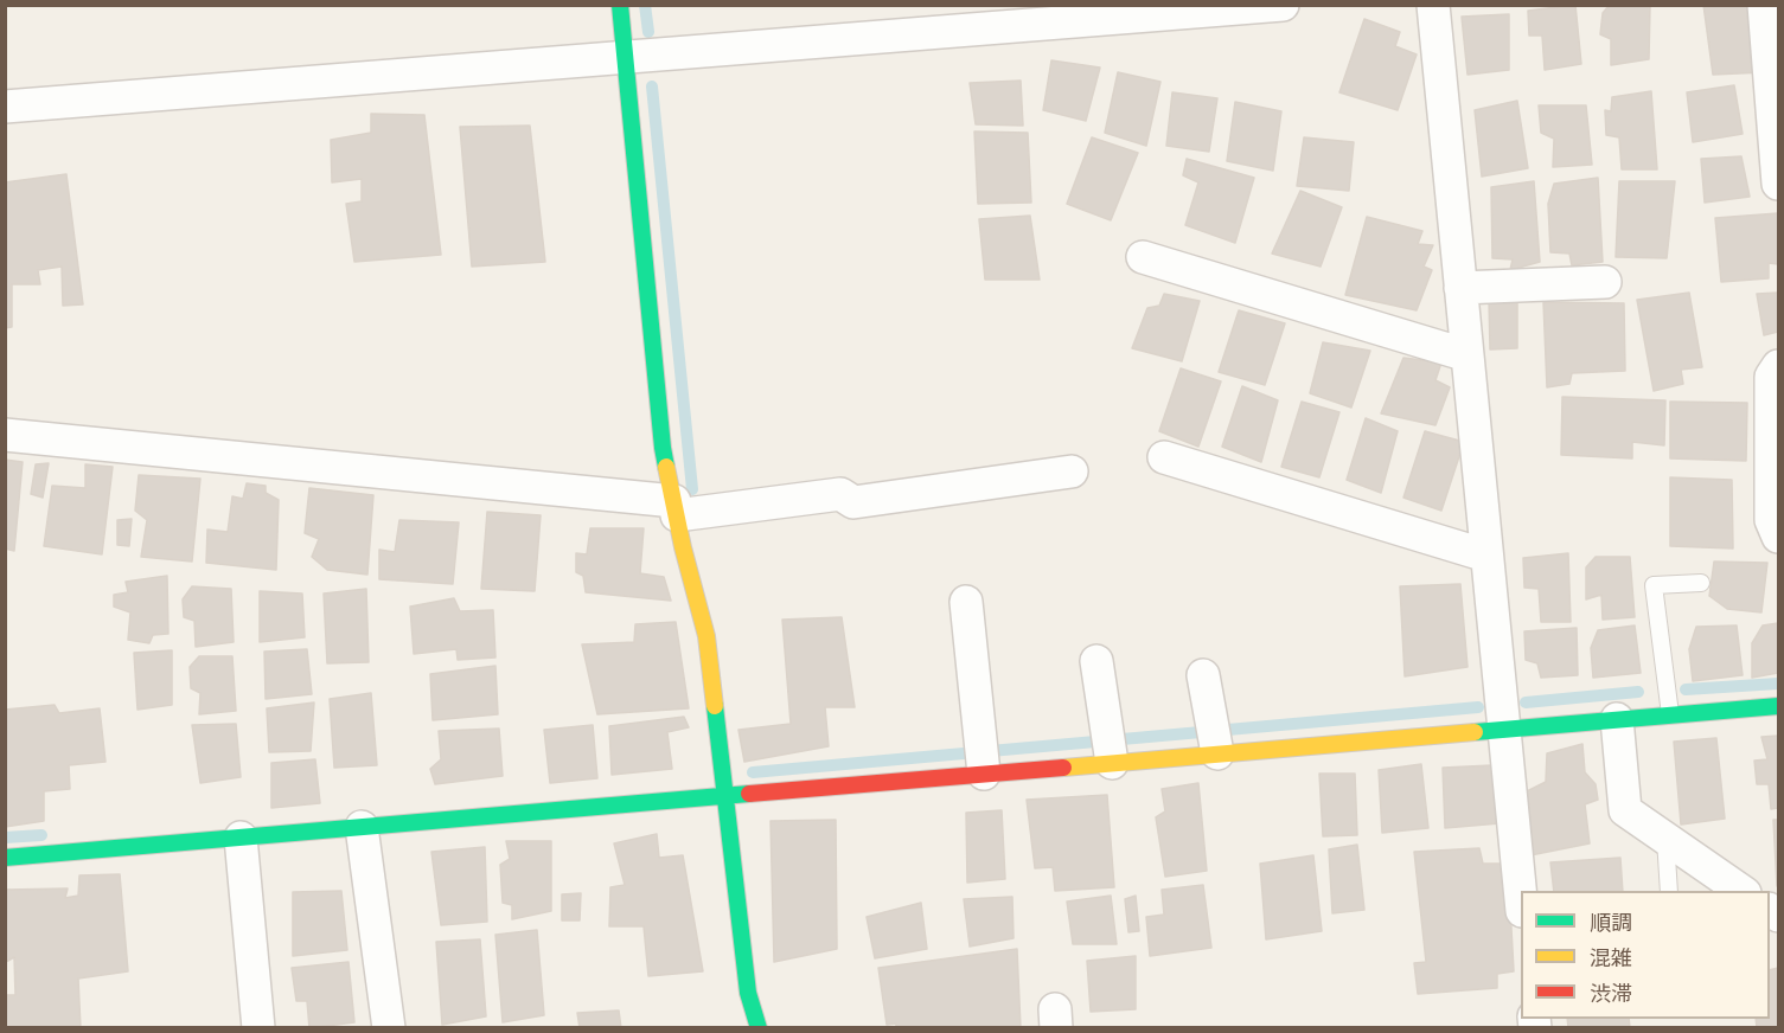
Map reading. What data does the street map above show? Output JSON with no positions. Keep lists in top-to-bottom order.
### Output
{
  "legend": ["順調", "混雑", "渋滞"]
}
